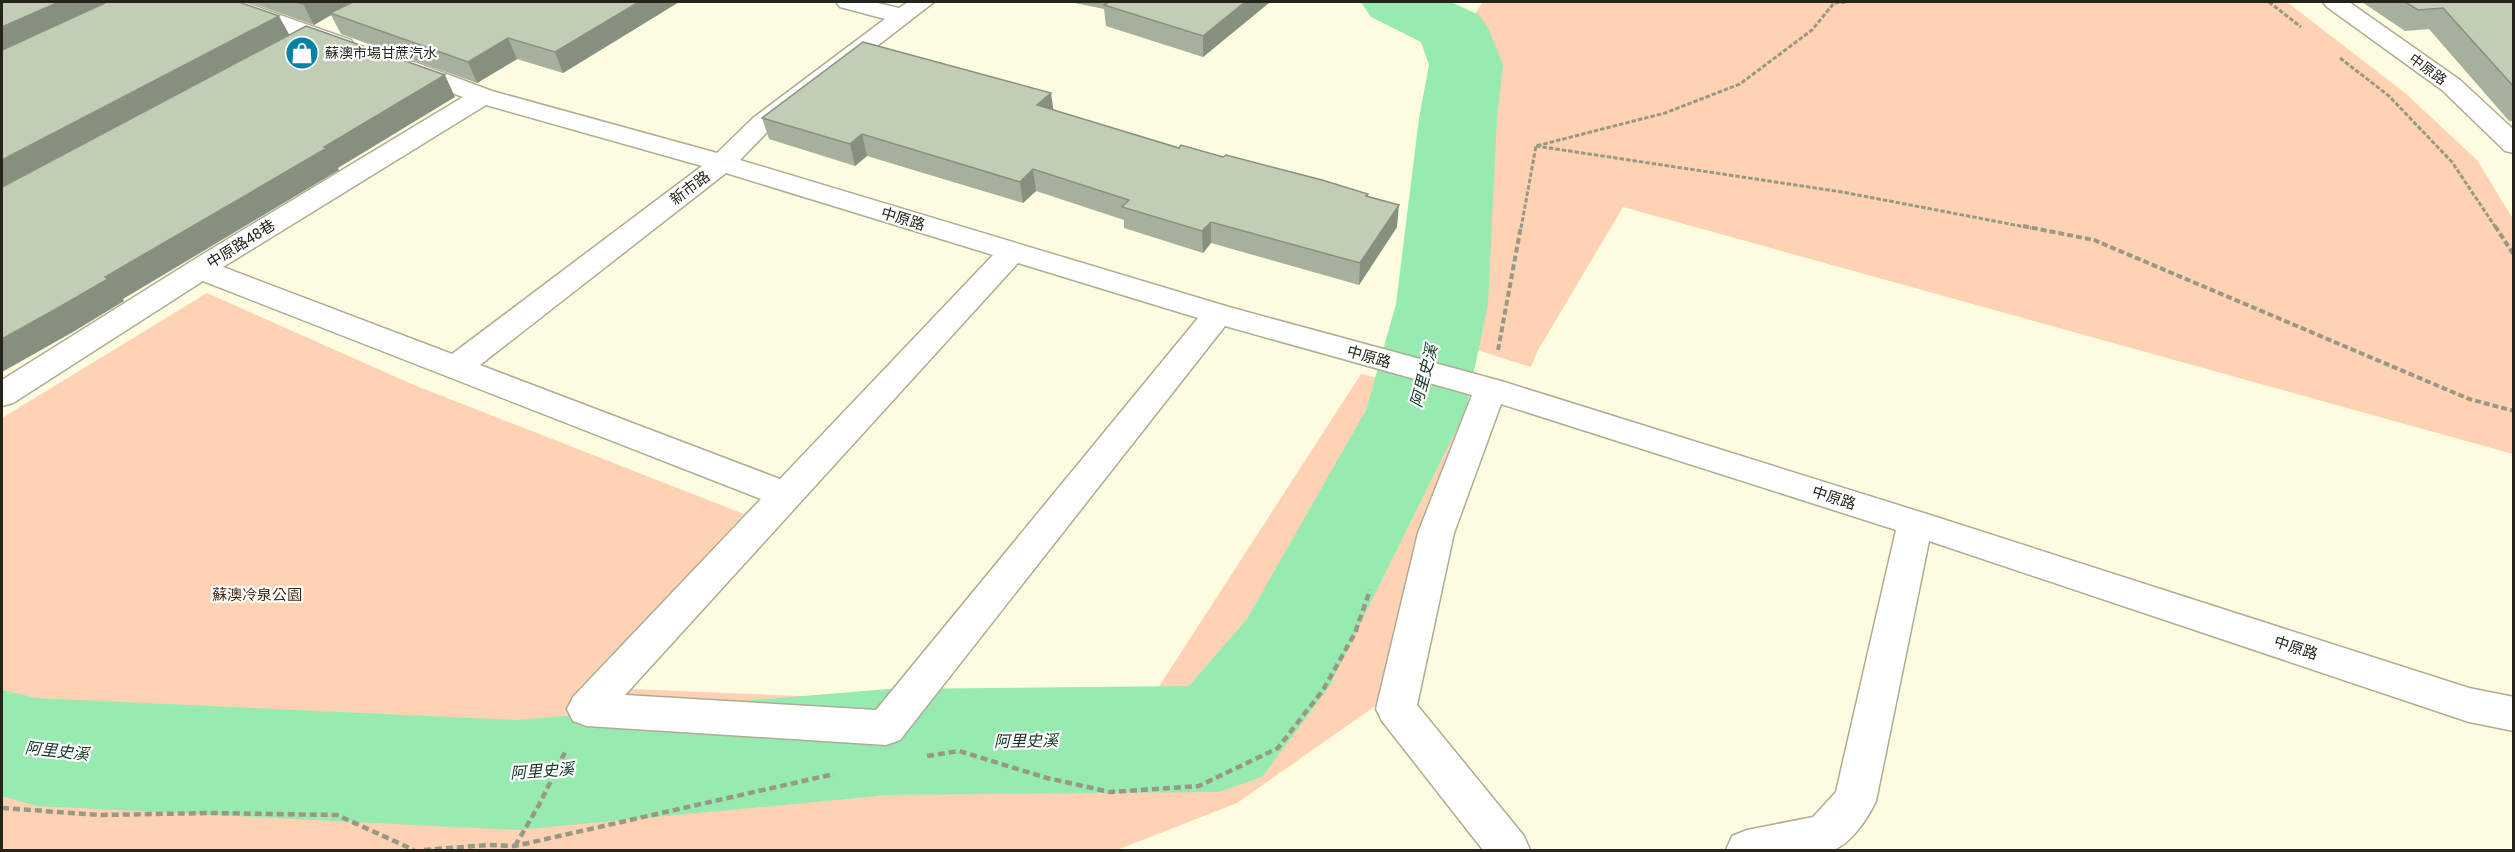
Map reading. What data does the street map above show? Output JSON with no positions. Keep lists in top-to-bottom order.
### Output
{
  "streets": {
    "street": ["中原路", "新市路", "中原路48巷"]
  },
  "crossings": [
    ["中原路", "新市路"],
    ["中原路", "中原路48巷"]
  ],
  "water": ["阿里史溪"],
  "parks": ["蘇澳冷泉公園"],
  "places": {
    "shop": ["蘇澳市場甘蔗汽水"]
  }
}
